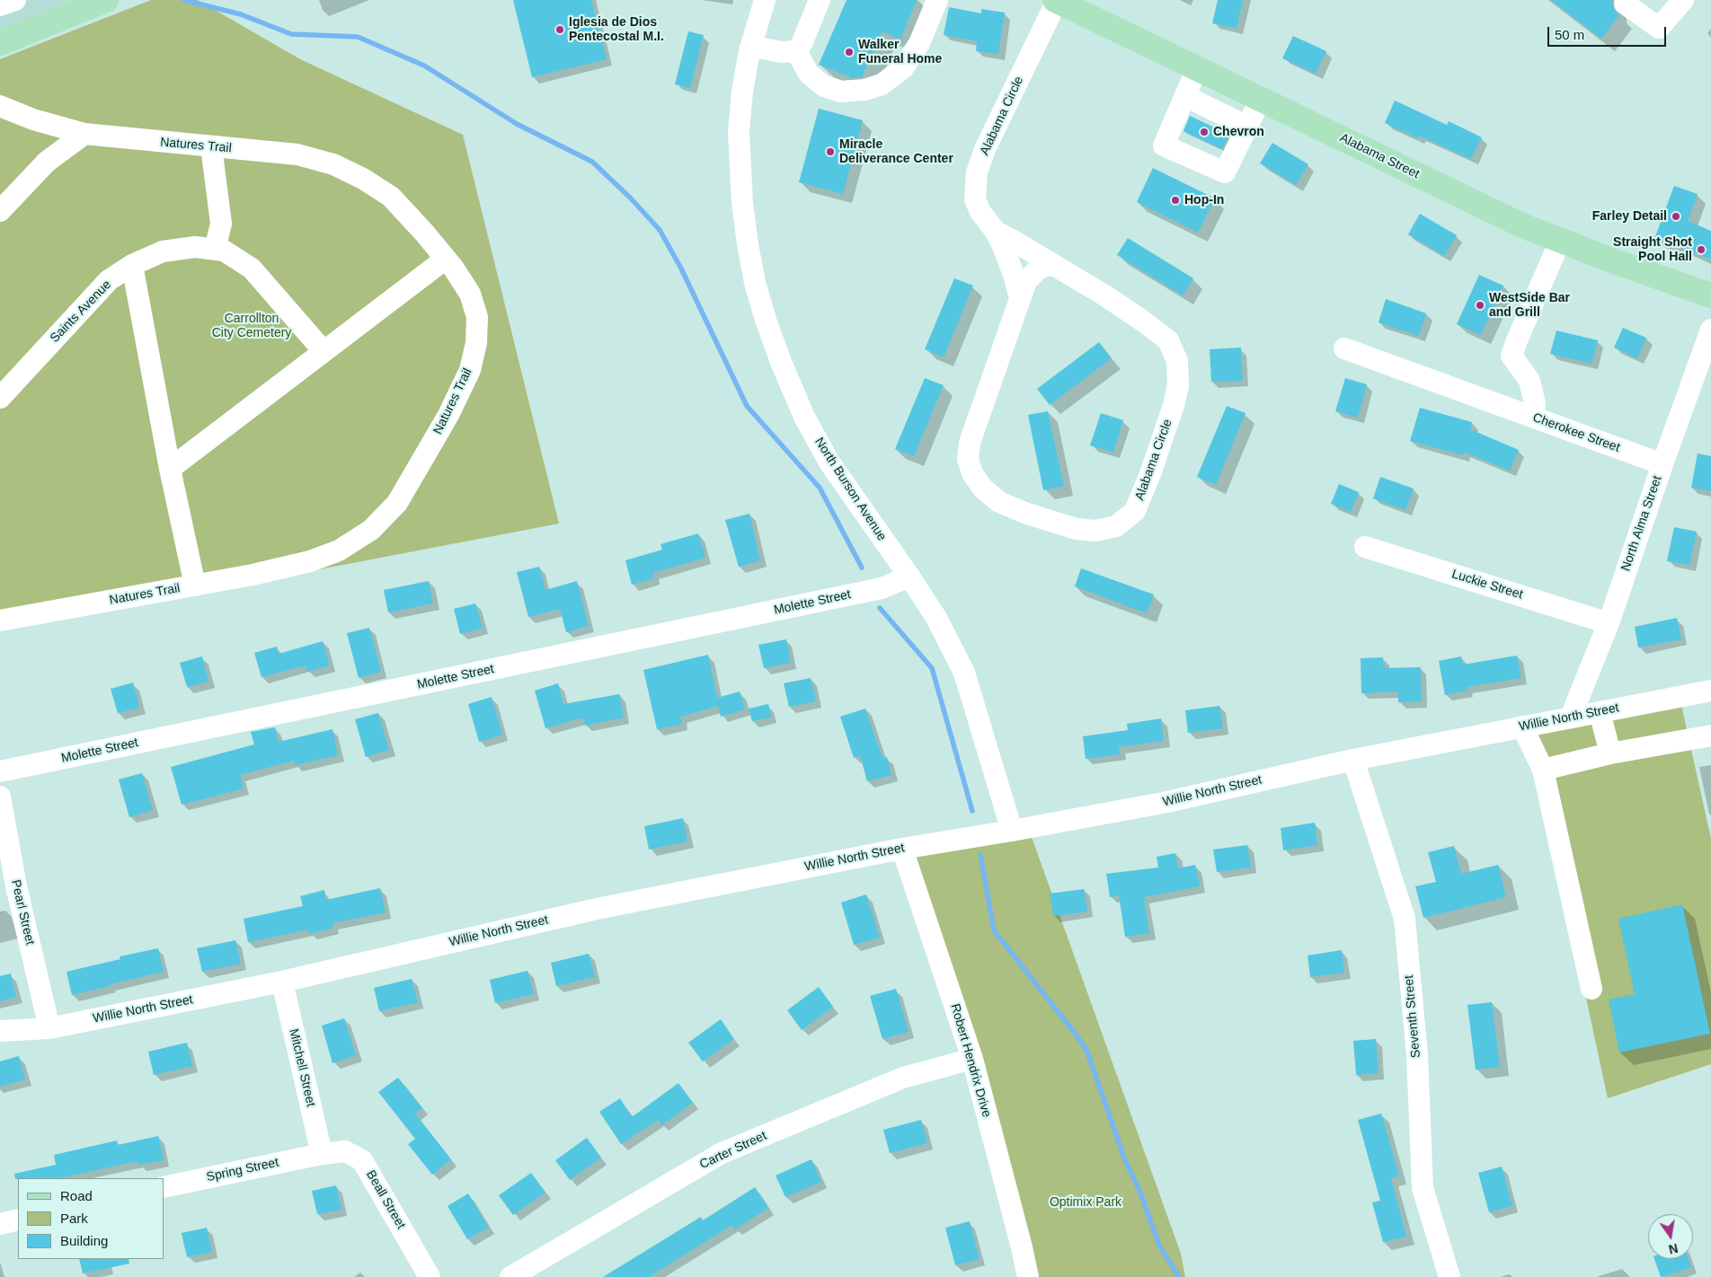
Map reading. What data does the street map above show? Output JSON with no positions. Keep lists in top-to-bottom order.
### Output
{
  "streets": {
    "main road": ["Alabama Street"],
    "street": [
      "Alabama Circle",
      "Natures Trail",
      "Saints Avenue",
      "Cherokee Street",
      "North Burson Avenue",
      "North Alma Street",
      "Luckie Street",
      "Molette Street",
      "Willie North Street",
      "Pearl Street",
      "Seventh Street",
      "Robert Hendrix Drive",
      "Mitchell Street",
      "Carter Street",
      "Spring Street",
      "Beall Street"
    ]
  },
  "crossings": [
    ["Alabama Circle", "Alabama Street"],
    ["Cherokee Street", "North Alma Street"],
    ["North Burson Avenue", "Molette Street"],
    ["North Burson Avenue", "Willie North Street"],
    ["North Alma Street", "Luckie Street"],
    ["North Alma Street", "Willie North Street"],
    ["Willie North Street", "Pearl Street"],
    ["Willie North Street", "Seventh Street"],
    ["Willie North Street", "Robert Hendrix Drive"],
    ["Willie North Street", "Mitchell Street"],
    ["Robert Hendrix Drive", "Carter Street"],
    ["Mitchell Street", "Spring Street"],
    ["Mitchell Street", "Beall Street"],
    ["Spring Street", "Beall Street"]
  ],
  "parks": ["Carrollton City Cemetery", "Optimix Park"],
  "places": [
    "Iglesia de Dios Pentecostal M.I.",
    "Walker Funeral Home",
    "Chevron",
    "Miracle Deliverance Center",
    "Hop-In",
    "Farley Detail",
    "Straight Shot Pool Hall",
    "WestSide Bar and Grill"
  ],
  "legend": ["Road", "Park", "Building"],
  "scale_bar": "50 m",
  "north": "bottom"
}
